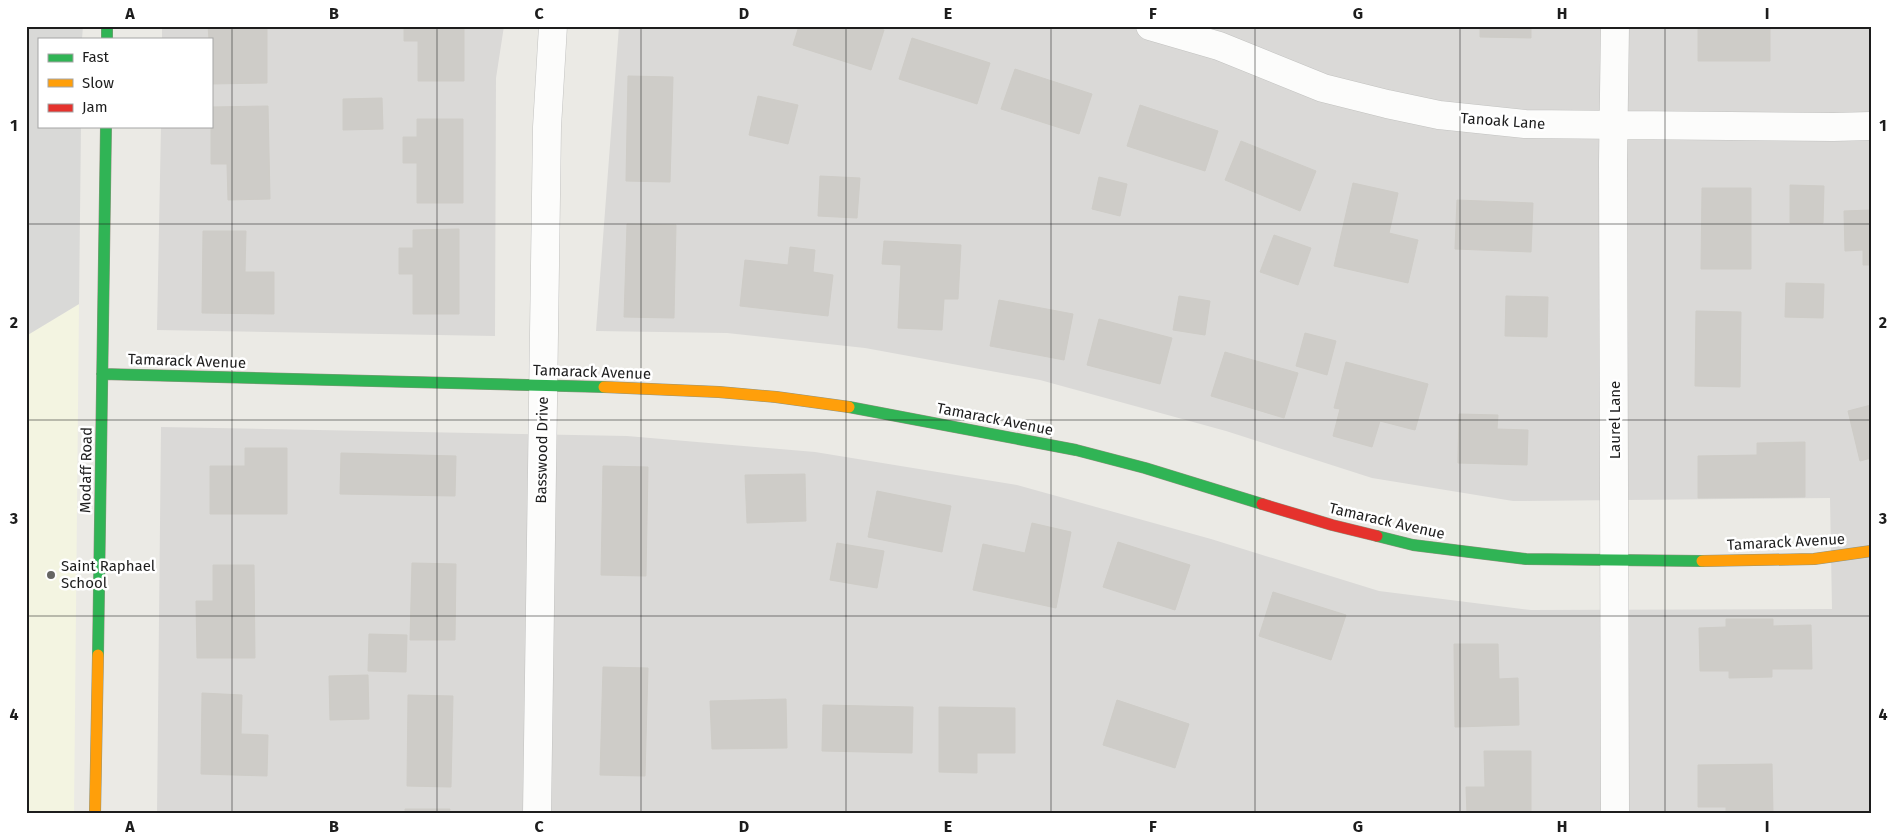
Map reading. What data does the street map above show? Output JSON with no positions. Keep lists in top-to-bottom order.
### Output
{
  "streets": {
    "street": [
      "Tanoak Lane",
      "Tamarack Avenue",
      "Laurel Lane",
      "Basswood Drive",
      "Modaff Road"
    ]
  },
  "crossings": [
    ["Tanoak Lane", "Laurel Lane"],
    ["Tamarack Avenue", "Laurel Lane"],
    ["Tamarack Avenue", "Basswood Drive"],
    ["Tamarack Avenue", "Modaff Road"]
  ],
  "places": ["Saint Raphael School"],
  "legend": ["Fast", "Slow", "Jam"],
  "grid": {
    "columns": [
      "A",
      "B",
      "C",
      "D",
      "E",
      "F",
      "G",
      "H",
      "I"
    ],
    "rows": [
      "1",
      "2",
      "3",
      "4"
    ]
  }
}
